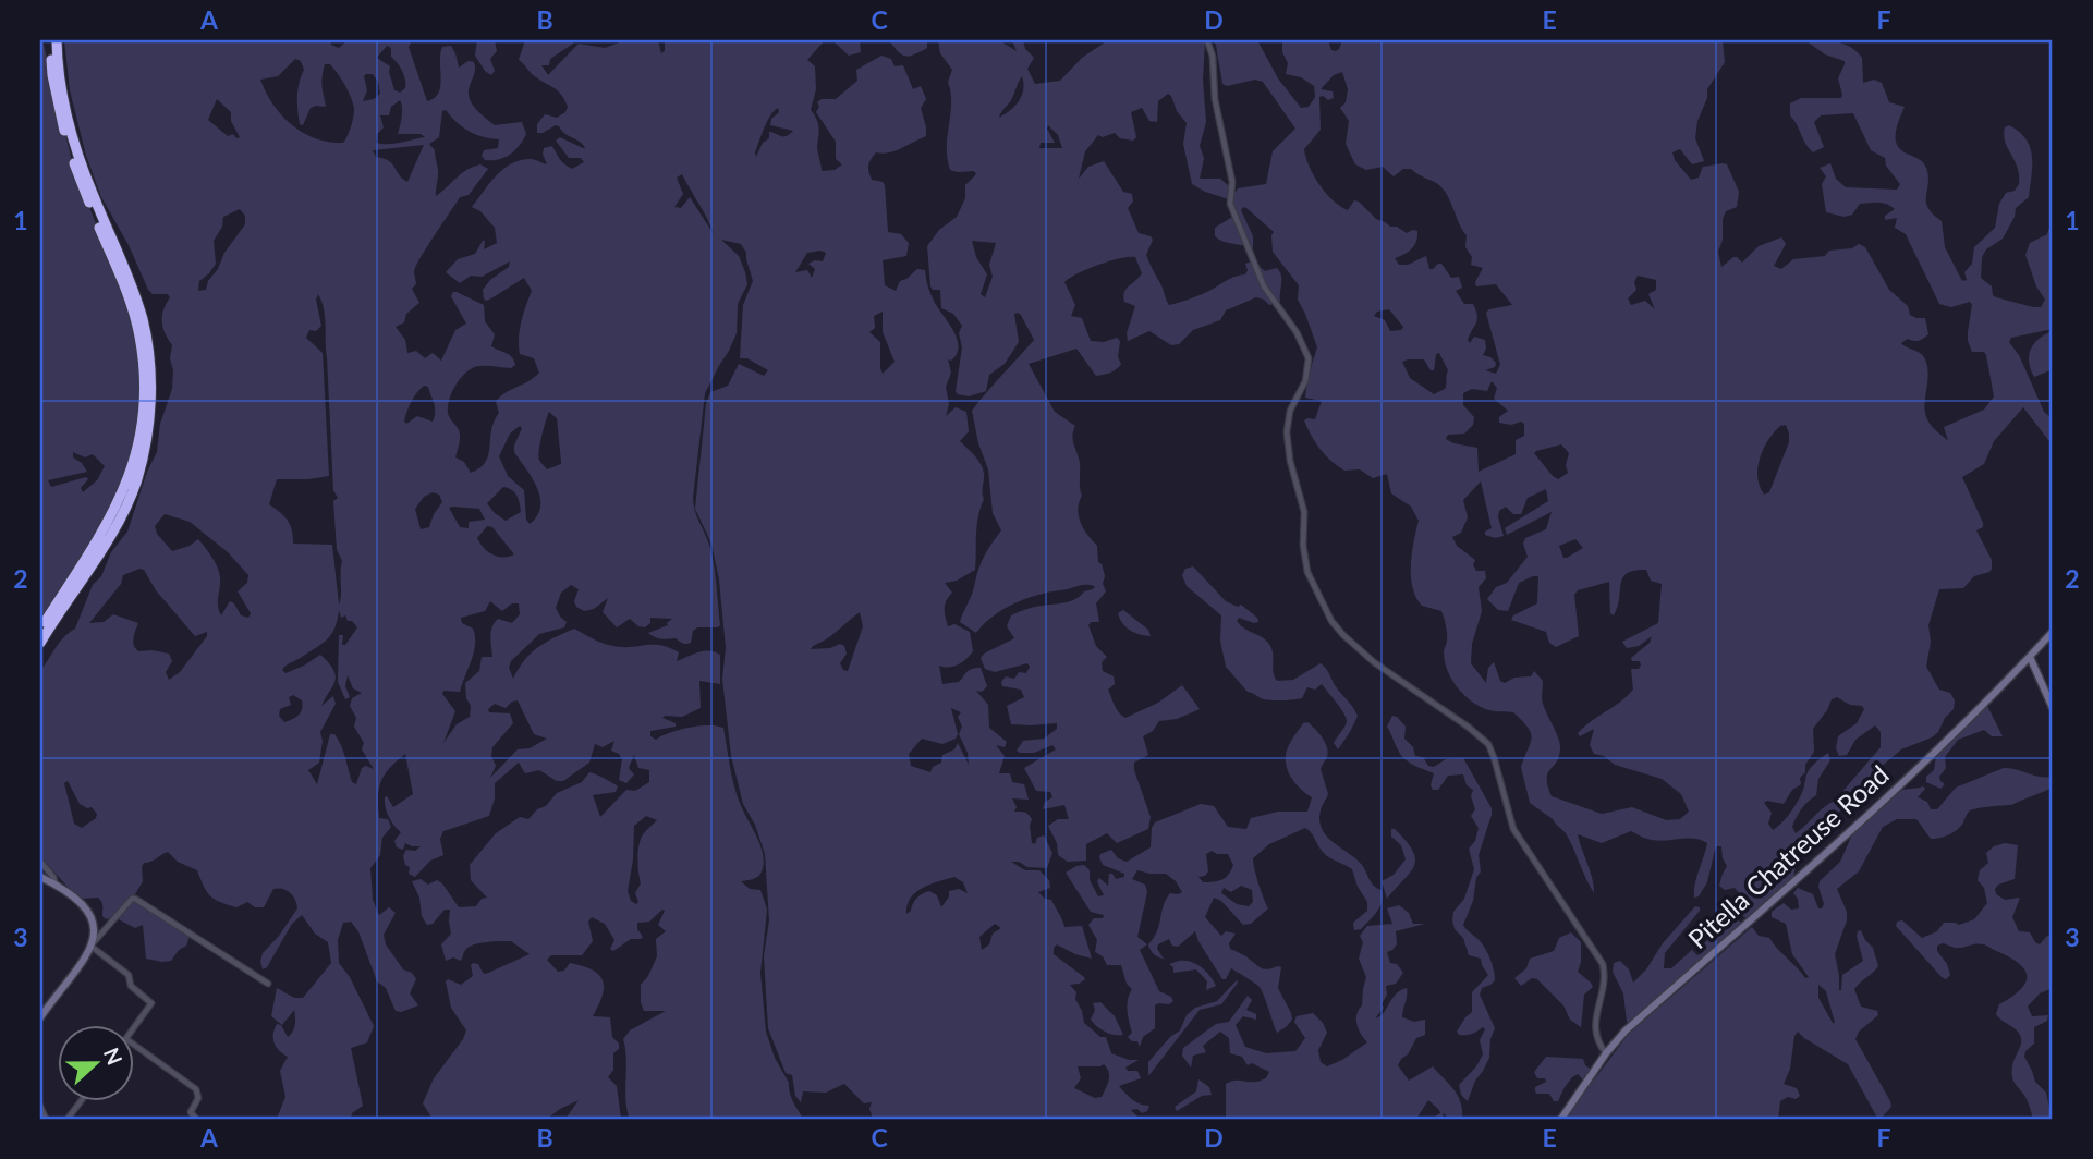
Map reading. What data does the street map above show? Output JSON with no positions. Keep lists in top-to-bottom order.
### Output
{
  "streets": {
    "main road": ["Pitella Chatreuse Road"]
  },
  "north": "right",
  "grid": {
    "columns": [
      "A",
      "B",
      "C",
      "D",
      "E",
      "F"
    ],
    "rows": ["1", "2", "3"]
  }
}
